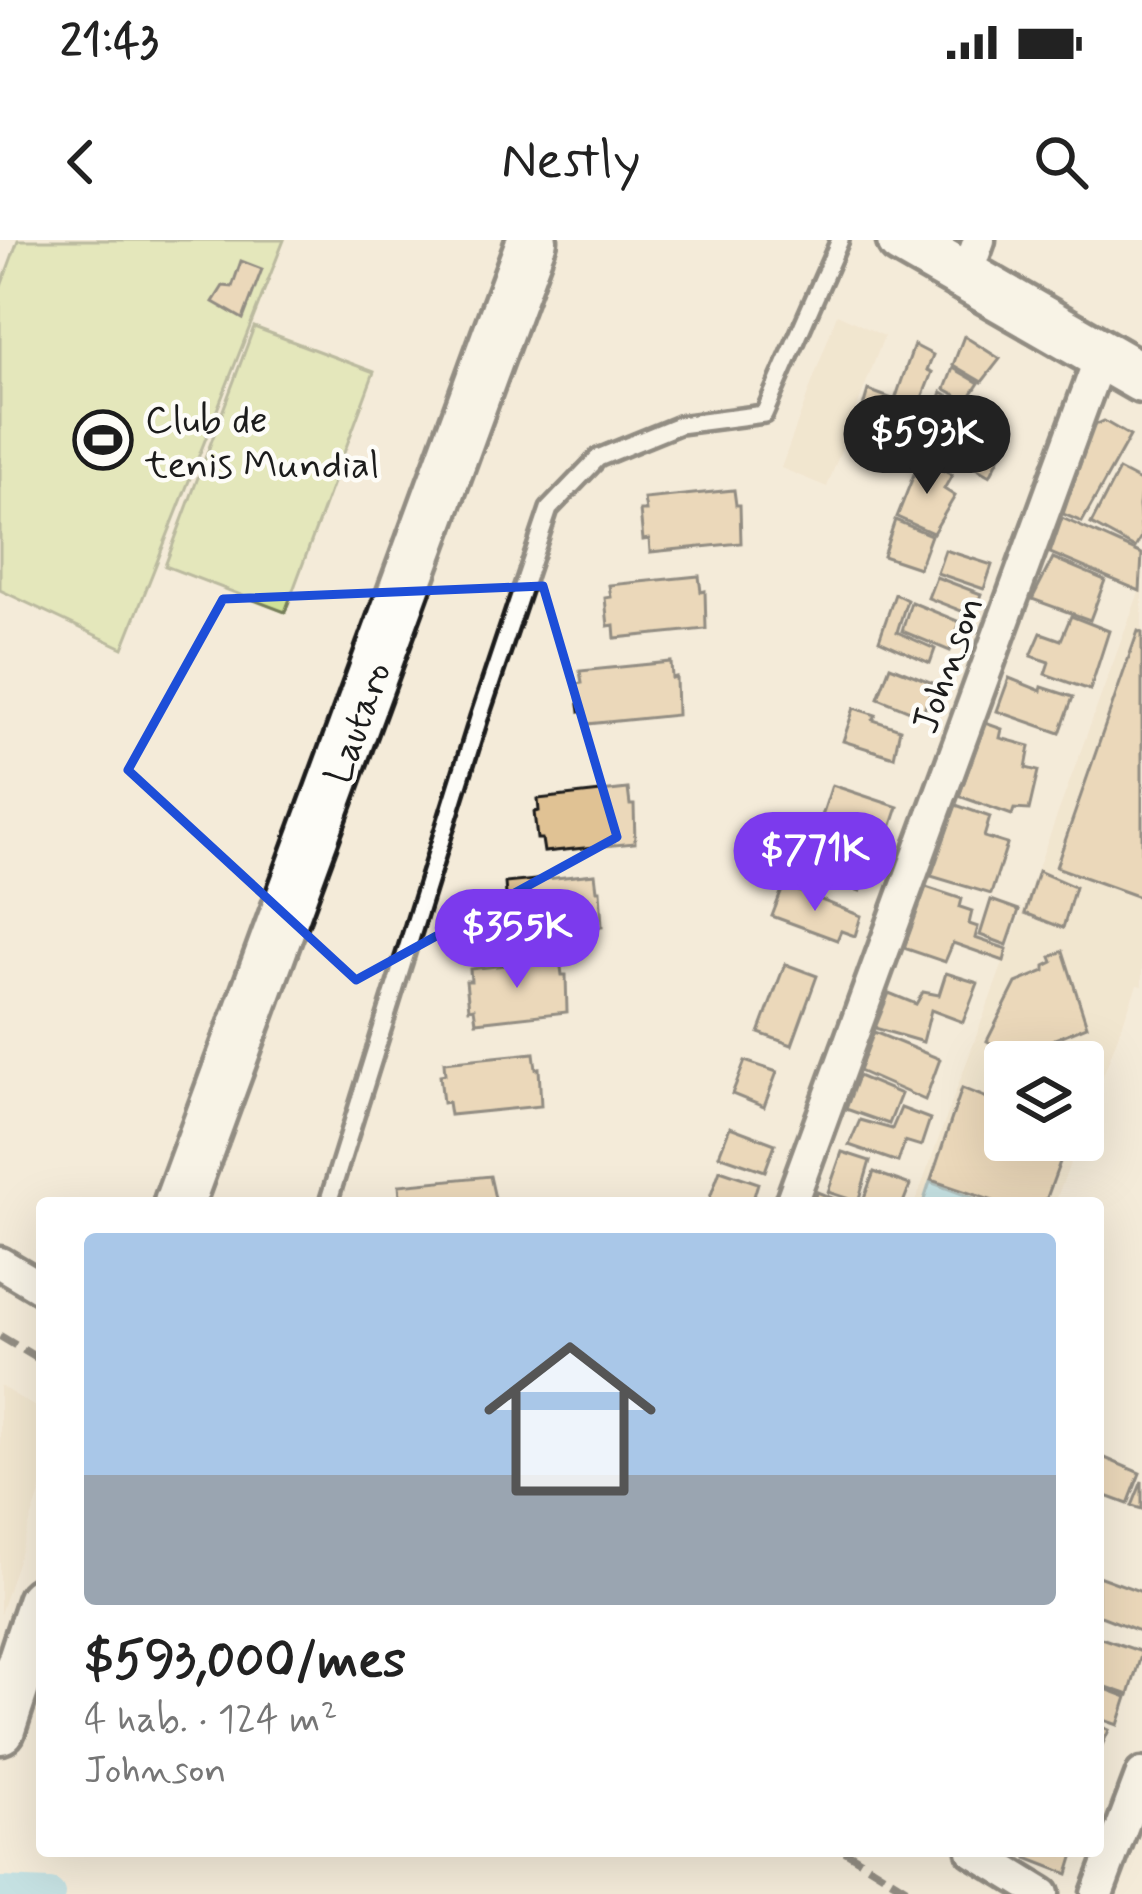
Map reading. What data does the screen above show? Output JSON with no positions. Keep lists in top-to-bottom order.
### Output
{
  "streets": {
    "main road": ["Lautaro"],
    "street": ["Johnson"]
  },
  "places": {
    "sports": ["Club de tenis Mundial"]
  },
  "page": {
    "status": "21:43",
    "header": "Nestly",
    "price": ["$593K", "$771K", "$355K"],
    "list": [
      {
        "name": "$593,000/mes",
        "note": "4 hab. · 124 m² · Johnson"
      }
    ]
  }
}
